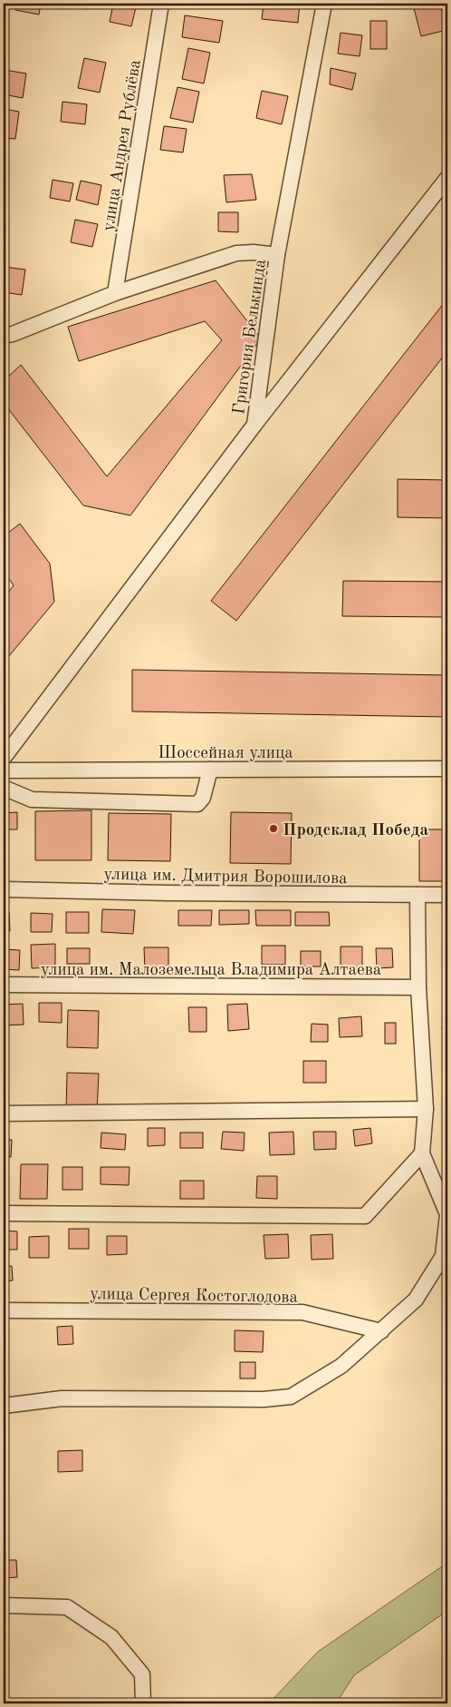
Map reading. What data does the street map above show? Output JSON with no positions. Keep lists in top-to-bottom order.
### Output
{
  "streets": {
    "street": [
      "улица Андрея Рублёва",
      "Григория Белькинда",
      "Шоссейная улица",
      "улица им. Дмитрия Ворошилова",
      "улица им. Малоземельца Владимира Алтаева",
      "улица Сергея Костоглодова"
    ]
  },
  "places": ["Продсклад Победа"]
}
